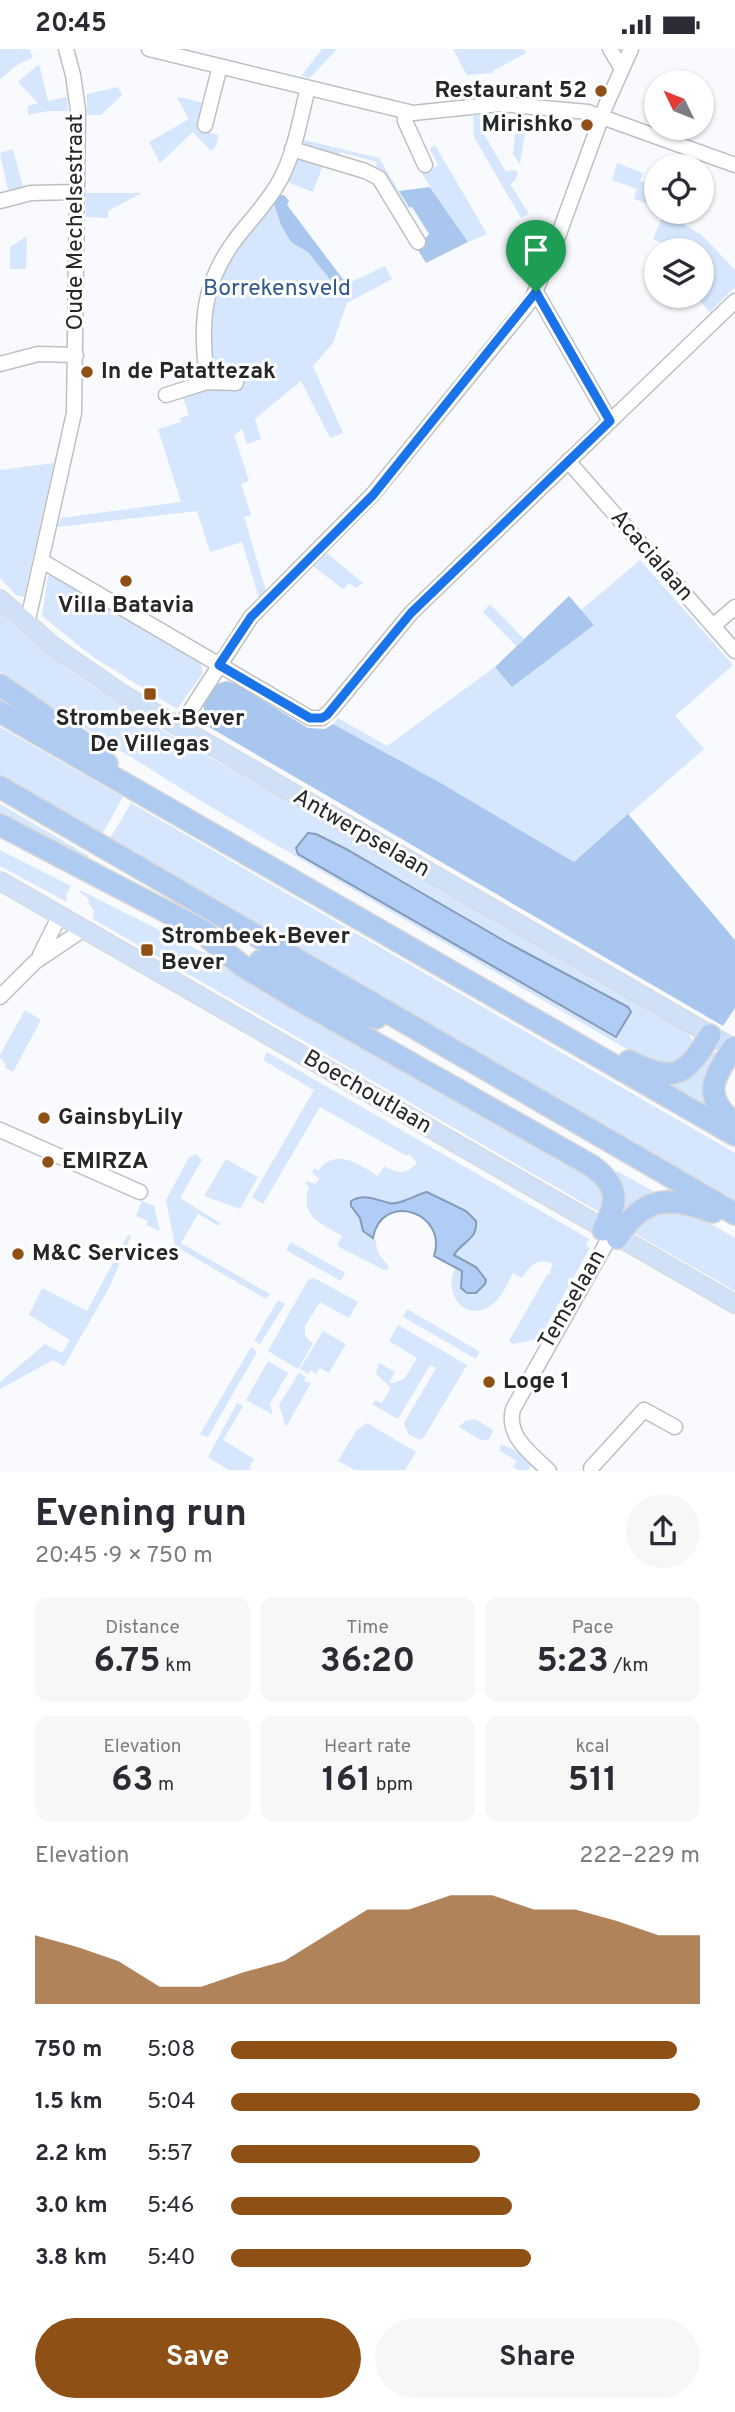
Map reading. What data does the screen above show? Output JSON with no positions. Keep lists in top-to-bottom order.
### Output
{
  "streets": {
    "main road": ["Antwerpselaan", "Boechoutlaan"],
    "street": ["Oude Mechelsestraat", "Acacialaan", "Temselaan"]
  },
  "crossings": [
    ["Oude Mechelsestraat", "Antwerpselaan"],
    ["Boechoutlaan", "Temselaan"]
  ],
  "parks": ["Borrekensveld"],
  "places": {
    "other": [
      "Restaurant 52",
      "Mirishko",
      "In de Patattezak",
      "Villa Batavia",
      "GainsbyLily",
      "EMIRZA",
      "M&C Services",
      "Loge 1"
    ],
    "transit": ["Strombeek-Bever De Villegas", "Strombeek-Bever Bever"]
  },
  "north": "top left",
  "page": {
    "status": "20:45",
    "heading": ["Evening run", "20:45 · 9 × 750 m"],
    "stats": [
      ["Distance", "6.75 km"],
      ["Time", "36:20"],
      ["Pace", "5:23 /km"],
      ["Elevation", "63 m"],
      ["Heart rate", "161 bpm"],
      ["kcal", "511"]
    ],
    "chart": ["Elevation", "222–229 m"],
    "list": [
      {
        "name": "750 m",
        "note": "5:08"
      },
      {
        "name": "1.5 km",
        "note": "5:04"
      },
      {
        "name": "2.2 km",
        "note": "5:57"
      },
      {
        "name": "3.0 km",
        "note": "5:46"
      },
      {
        "name": "3.8 km",
        "note": "5:40"
      }
    ],
    "buttons": ["Save", "Share"]
  }
}
